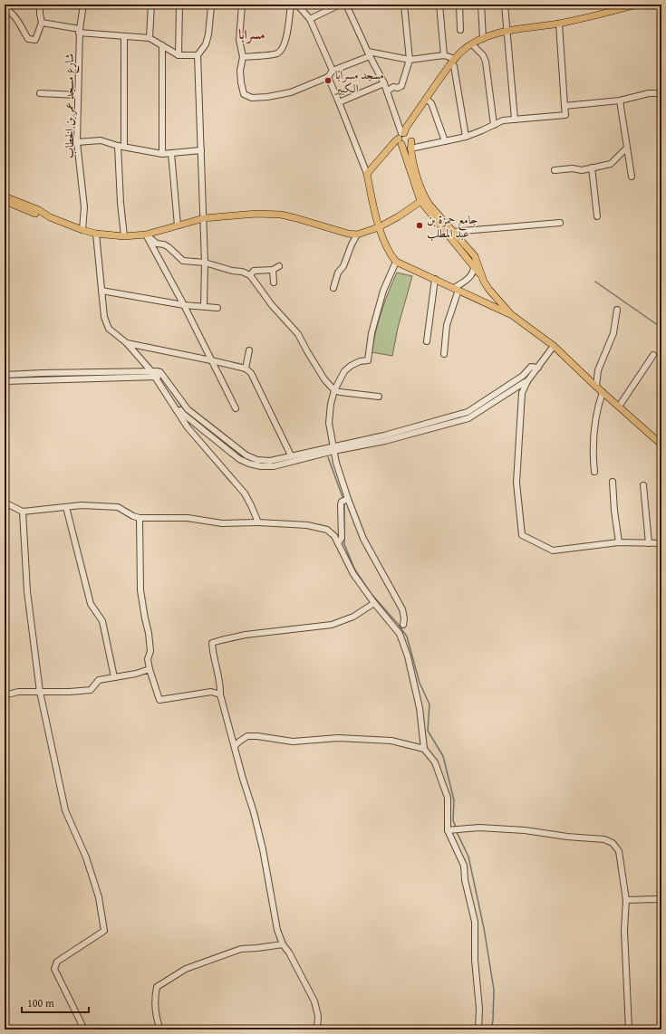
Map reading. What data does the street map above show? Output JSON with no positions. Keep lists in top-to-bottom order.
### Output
{
  "streets": {
    "street": ["شارع مسجد عمر بن الخطاب"]
  },
  "districts": ["مسرابا"],
  "places": ["مسجد مسرابا الكبير", "جامع حمزة بن عبد المطلب"],
  "scale_bar": "100 m"
}
